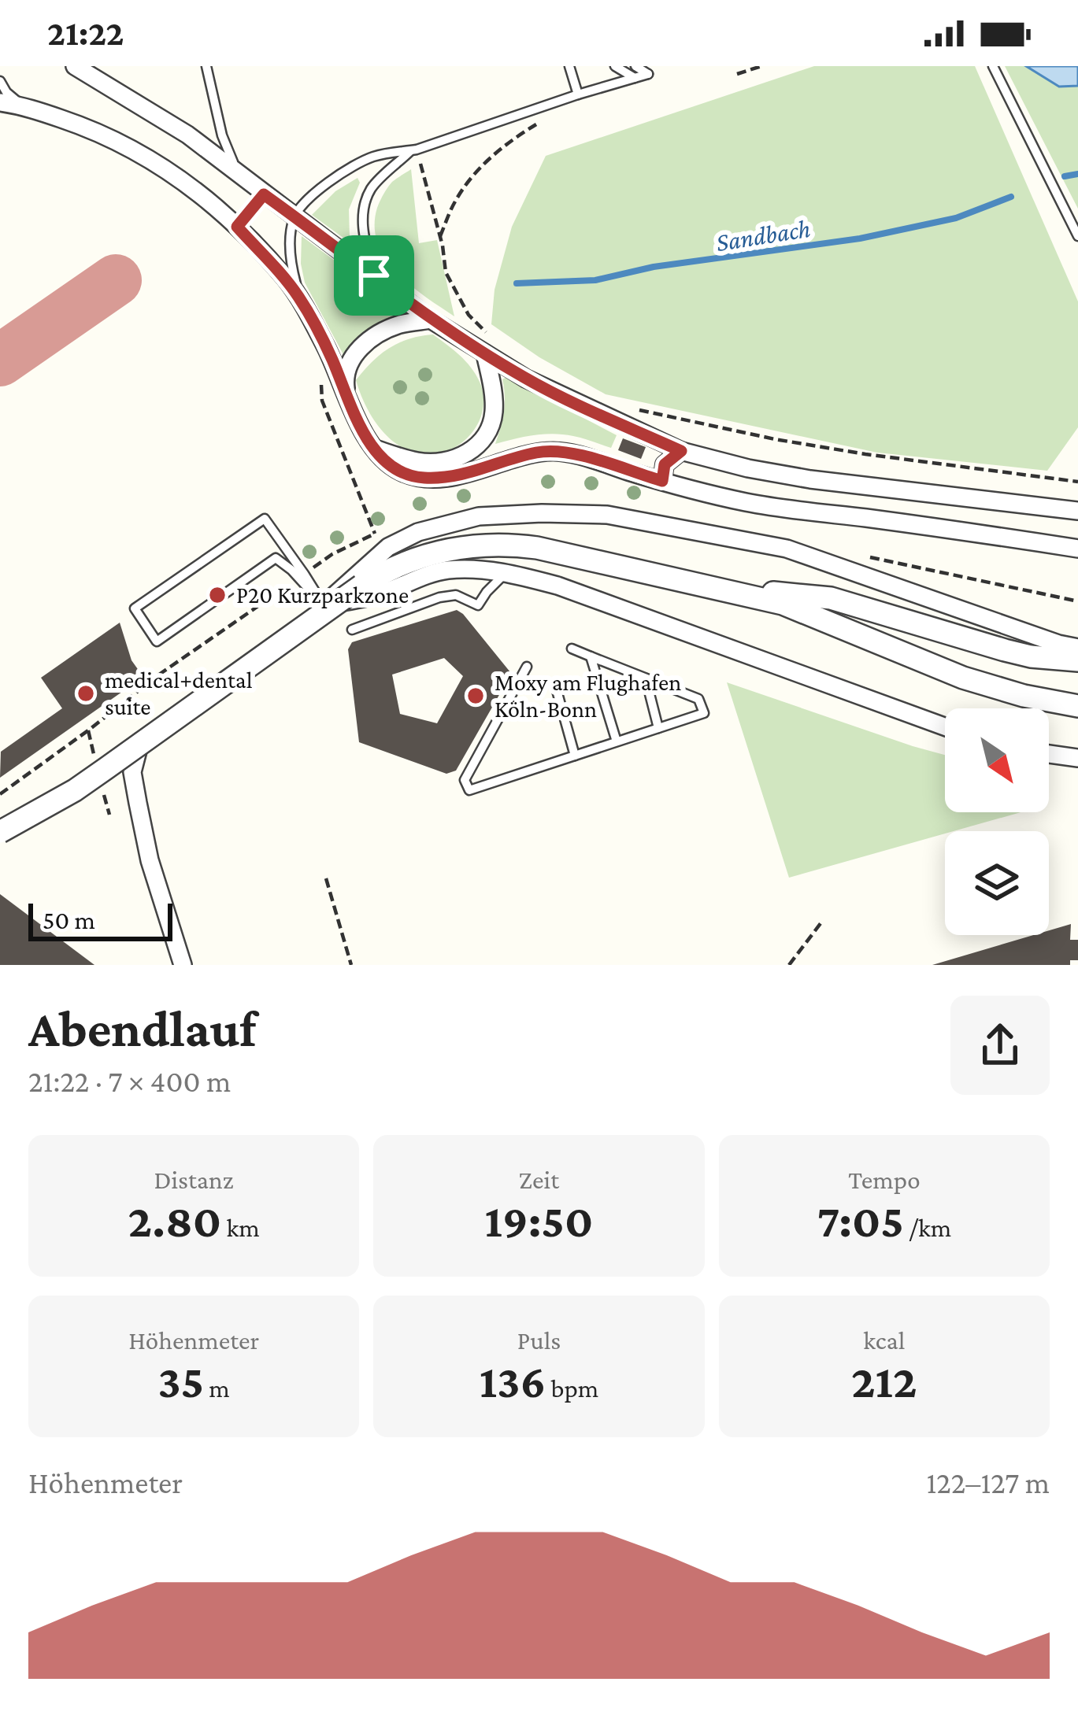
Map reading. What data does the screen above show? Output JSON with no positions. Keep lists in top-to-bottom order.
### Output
{
  "water": ["Sandbach"],
  "places": ["P20 Kurzparkzone", "medical+dental suite", "Moxy am Flughafen Köln-Bonn"],
  "scale_bar": "50 m",
  "north": "bottom right",
  "page": {
    "status": "21:22",
    "scale": "50 m",
    "heading": ["Abendlauf", "21:22 · 7 × 400 m"],
    "stats": [
      ["Distanz", "2.80 km"],
      ["Zeit", "19:50"],
      ["Tempo", "7:05 /km"],
      ["Höhenmeter", "35 m"],
      ["Puls", "136 bpm"],
      ["kcal", "212"]
    ],
    "chart": ["Höhenmeter", "122–127 m"]
  }
}
